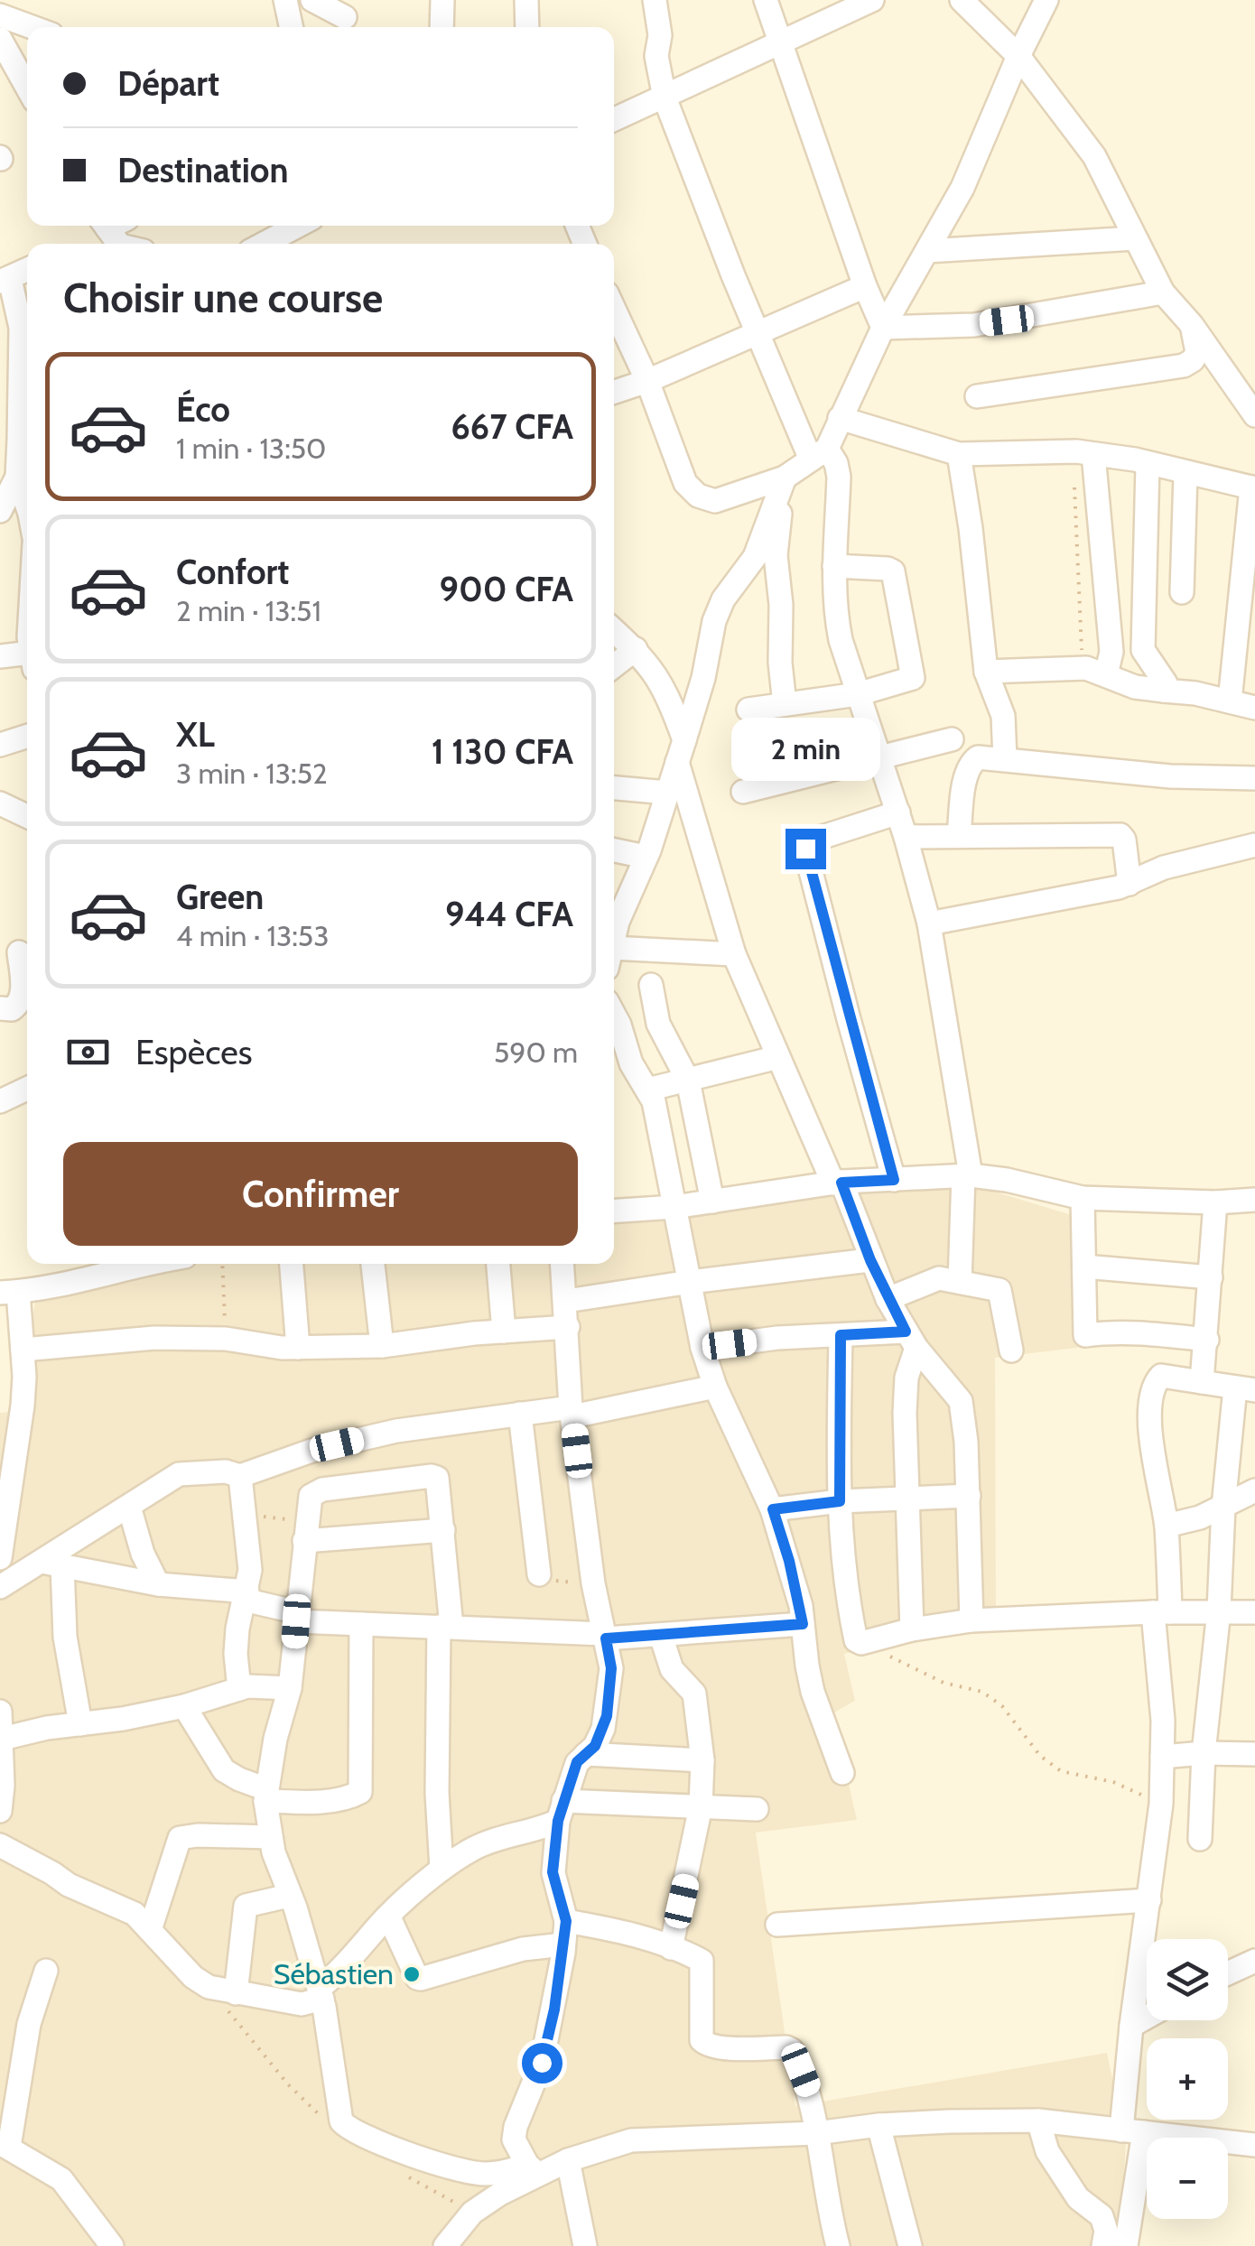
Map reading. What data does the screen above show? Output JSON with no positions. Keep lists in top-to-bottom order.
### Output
{
  "places": ["Sébastien"],
  "page": {
    "banner": ["Départ", "Destination"],
    "heading": "Choisir une course",
    "list": [
      {
        "name": "Éco",
        "note": "1 min · 13:50",
        "value": "667 CFA"
      },
      {
        "name": "Confort",
        "note": "2 min · 13:51",
        "value": "900 CFA"
      },
      {
        "name": "XL",
        "note": "3 min · 13:52",
        "value": "1 130 CFA"
      },
      {
        "name": "Green",
        "note": "4 min · 13:53",
        "value": "944 CFA"
      }
    ],
    "bubble": "2 min",
    "pay": ["Espèces", "590 m"],
    "buttons": "Confirmer",
    "map_buttons": ["+", "−"]
  }
}
